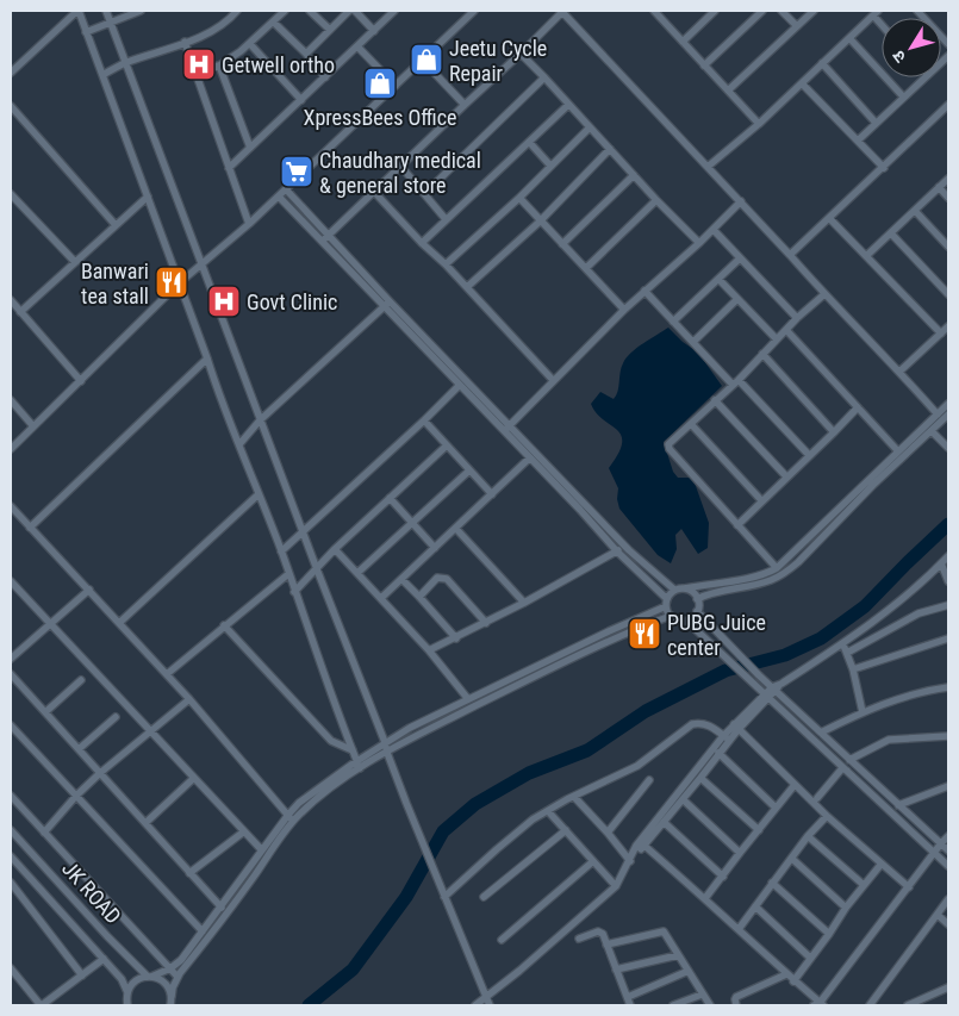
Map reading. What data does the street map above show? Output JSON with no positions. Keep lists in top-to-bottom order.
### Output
{
  "streets": {
    "street": ["JK ROAD"]
  },
  "places": {
    "shop": ["Jeetu Cycle Repair", "XpressBees Office"],
    "hospital": ["Getwell ortho", "Govt Clinic"],
    "supermarket": ["Chaudhary medical & general store"],
    "restaurant": ["Banwari tea stall", "PUBG Juice center"]
  },
  "north": "bottom left"
}
